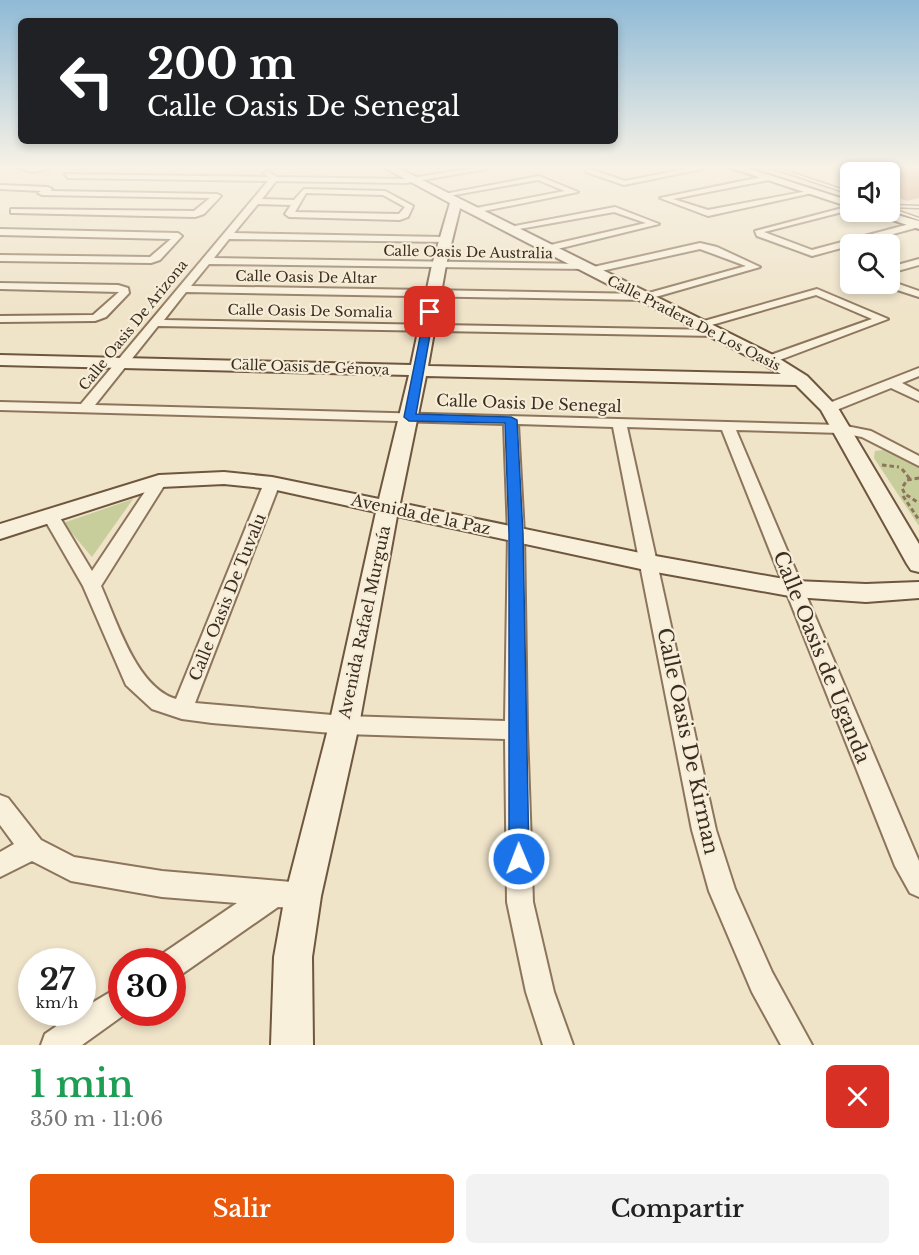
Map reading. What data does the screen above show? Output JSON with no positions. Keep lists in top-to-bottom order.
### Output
{
  "streets": {
    "street": [
      "Calle Oasis De Australia",
      "Calle Oasis De Altar",
      "Calle Oasis De Somalia",
      "Calle Pradera De Los Oasis",
      "Calle Oasis De Arizona",
      "Calle Oasis de Génova",
      "Calle Oasis De Senegal",
      "Avenida de la Paz",
      "Calle Oasis De Tuvalu",
      "Avenida Rafael Murguía",
      "Calle Oasis de Uganda",
      "Calle Oasis De Kirman"
    ]
  },
  "crossings": [
    ["Calle Oasis De Australia", "Calle Oasis De Altar"],
    ["Calle Oasis De Australia", "Calle Pradera De Los Oasis"],
    ["Calle Oasis De Australia", "Calle Oasis De Arizona"],
    ["Calle Oasis De Australia", "Avenida Rafael Murguía"],
    ["Calle Oasis De Altar", "Calle Pradera De Los Oasis"],
    ["Calle Oasis De Altar", "Calle Oasis De Arizona"],
    ["Calle Oasis De Altar", "Avenida Rafael Murguía"],
    ["Calle Oasis De Somalia", "Calle Pradera De Los Oasis"],
    ["Calle Oasis De Somalia", "Calle Oasis De Arizona"],
    ["Calle Oasis De Somalia", "Avenida Rafael Murguía"],
    ["Calle Pradera De Los Oasis", "Calle Oasis de Génova"],
    ["Calle Pradera De Los Oasis", "Calle Oasis De Senegal"],
    ["Calle Oasis De Arizona", "Calle Oasis de Génova"],
    ["Calle Oasis De Arizona", "Calle Oasis De Senegal"],
    ["Calle Oasis de Génova", "Avenida Rafael Murguía"],
    ["Calle Oasis De Senegal", "Avenida Rafael Murguía"],
    ["Calle Oasis De Senegal", "Calle Oasis de Uganda"],
    ["Calle Oasis De Senegal", "Calle Oasis De Kirman"],
    ["Avenida de la Paz", "Calle Oasis De Tuvalu"],
    ["Avenida de la Paz", "Avenida Rafael Murguía"],
    ["Avenida de la Paz", "Calle Oasis de Uganda"],
    ["Avenida de la Paz", "Calle Oasis De Kirman"]
  ],
  "page": {
    "turn": ["200 m", "Calle Oasis De Senegal"],
    "speed": "27 km/h",
    "limit": "30",
    "heading": ["1 min", "350 m · 11:06"],
    "buttons": ["Salir", "Compartir"]
  }
}
